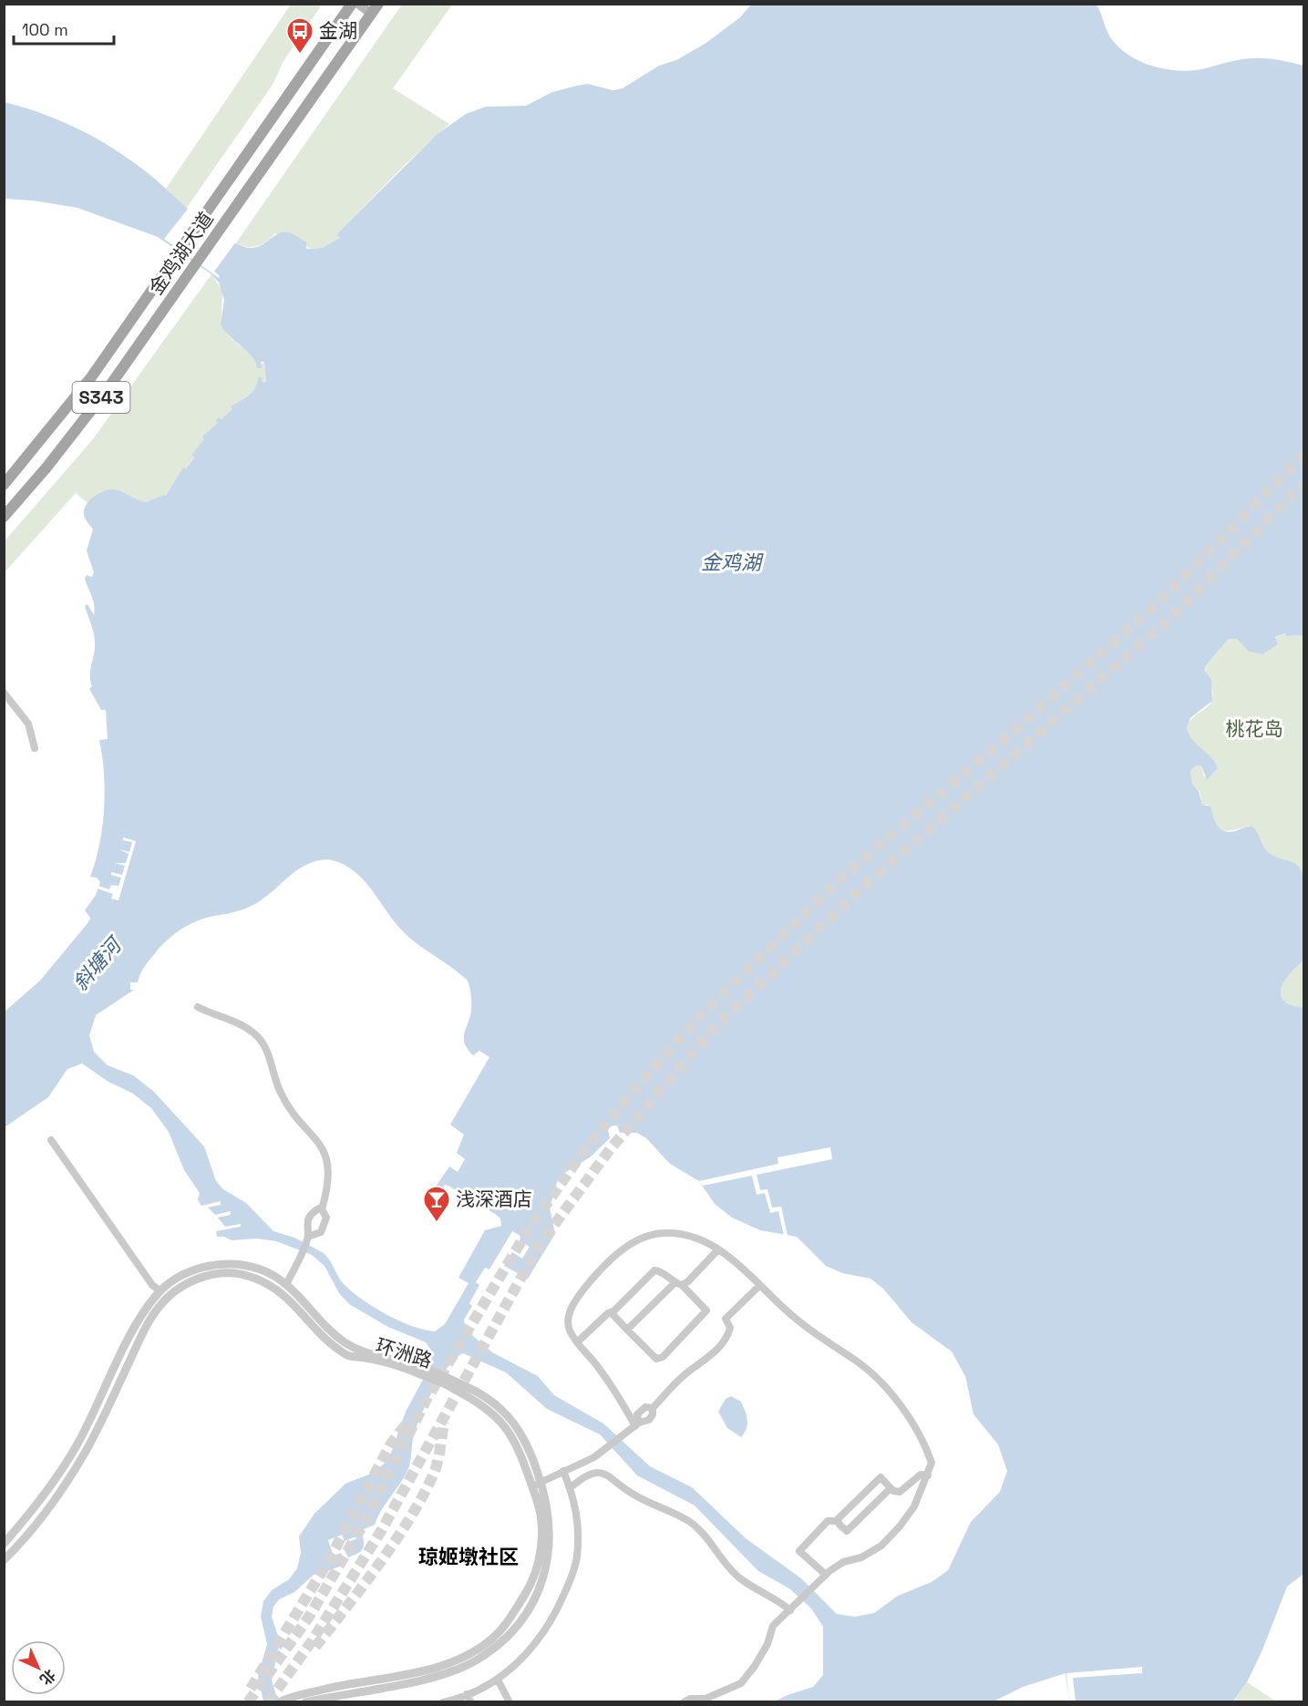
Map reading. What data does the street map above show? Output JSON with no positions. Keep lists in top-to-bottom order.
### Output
{
  "streets": {
    "main road": ["金鸡湖大道", "S343"],
    "street": ["环洲路"]
  },
  "districts": ["琼姬墩社区"],
  "water": ["金鸡湖", "斜塘河"],
  "parks": ["桃花岛"],
  "places": {
    "bus stop": ["金湖"],
    "bar": ["浅深酒店"]
  },
  "scale_bar": "100 m",
  "north": "bottom right"
}
